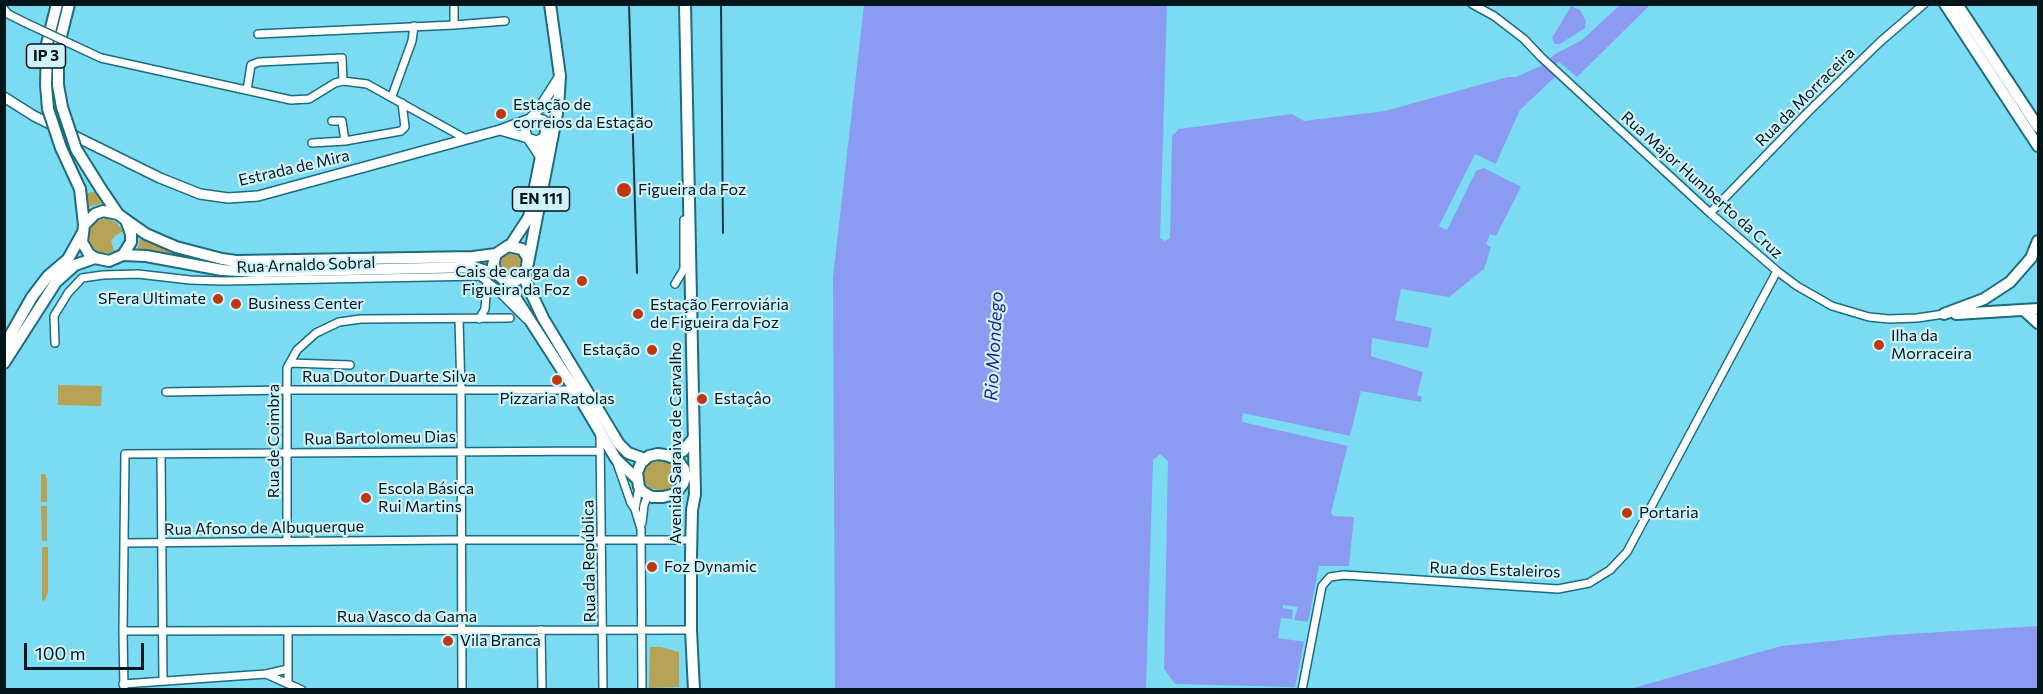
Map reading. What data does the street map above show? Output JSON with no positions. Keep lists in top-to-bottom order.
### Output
{
  "streets": {
    "main road": ["IP 3", "EN 111", "Avenida Saraiva de Carvalho"],
    "street": [
      "Rua da Morraceira",
      "Estrada de Mira",
      "Rua Major Humberto da Cruz",
      "Rua Arnaldo Sobral",
      "Rua Doutor Duarte Silva",
      "Rua Bartolomeu Dias",
      "Rua de Coimbra",
      "Rua Afonso de Albuquerque",
      "Rua da República",
      "Rua dos Estaleiros",
      "Rua Vasco da Gama"
    ]
  },
  "crossings": [
    ["Rua da Morraceira", "Rua Major Humberto da Cruz"],
    ["Estrada de Mira", "EN 111"],
    ["Rua Major Humberto da Cruz", "Rua dos Estaleiros"],
    ["Rua Doutor Duarte Silva", "Rua de Coimbra"],
    ["Rua Bartolomeu Dias", "Rua de Coimbra"],
    ["Rua Bartolomeu Dias", "Rua Afonso de Albuquerque"],
    ["Rua Bartolomeu Dias", "Rua da República"],
    ["Rua de Coimbra", "Rua Afonso de Albuquerque"],
    ["Avenida Saraiva de Carvalho", "Rua Afonso de Albuquerque"],
    ["Avenida Saraiva de Carvalho", "Rua Vasco da Gama"],
    ["Rua Afonso de Albuquerque", "Rua da República"],
    ["Rua da República", "Rua Vasco da Gama"]
  ],
  "water": ["Rio Mondego"],
  "places": [
    "Estação de correios da Estação",
    "Figueira da Foz",
    "Cais de carga da Figueira da Foz",
    "SFera Ultimate",
    "Business Center",
    "Estação Ferroviária de Figueira da Foz",
    "Ilha da Morraceira",
    "Estação",
    "Pizzaria Ratolas",
    "Estaçâo",
    "Escola Básica Rui Martins",
    "Portaria",
    "Foz Dynamic",
    "Vila Branca"
  ],
  "scale_bar": "100 m"
}
